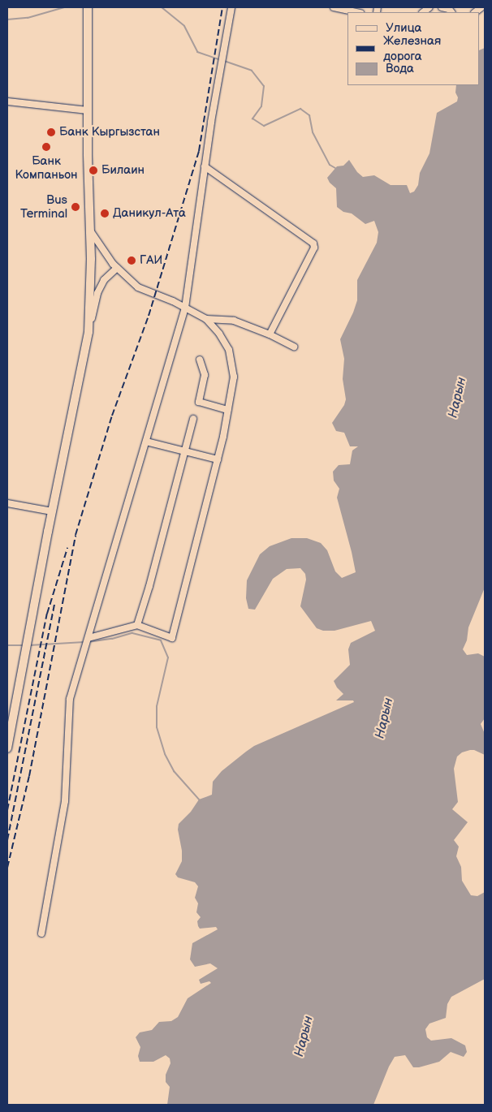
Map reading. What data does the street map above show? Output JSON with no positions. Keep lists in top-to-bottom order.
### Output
{
  "water": ["Нарын"],
  "places": [
    "Банк Кыргызстан",
    "Банк Компаньон",
    "Билаин",
    "Bus Terminal",
    "Даникул-Ата",
    "ГАИ"
  ],
  "legend": ["Улица", "Железная дорога", "Вода"]
}
